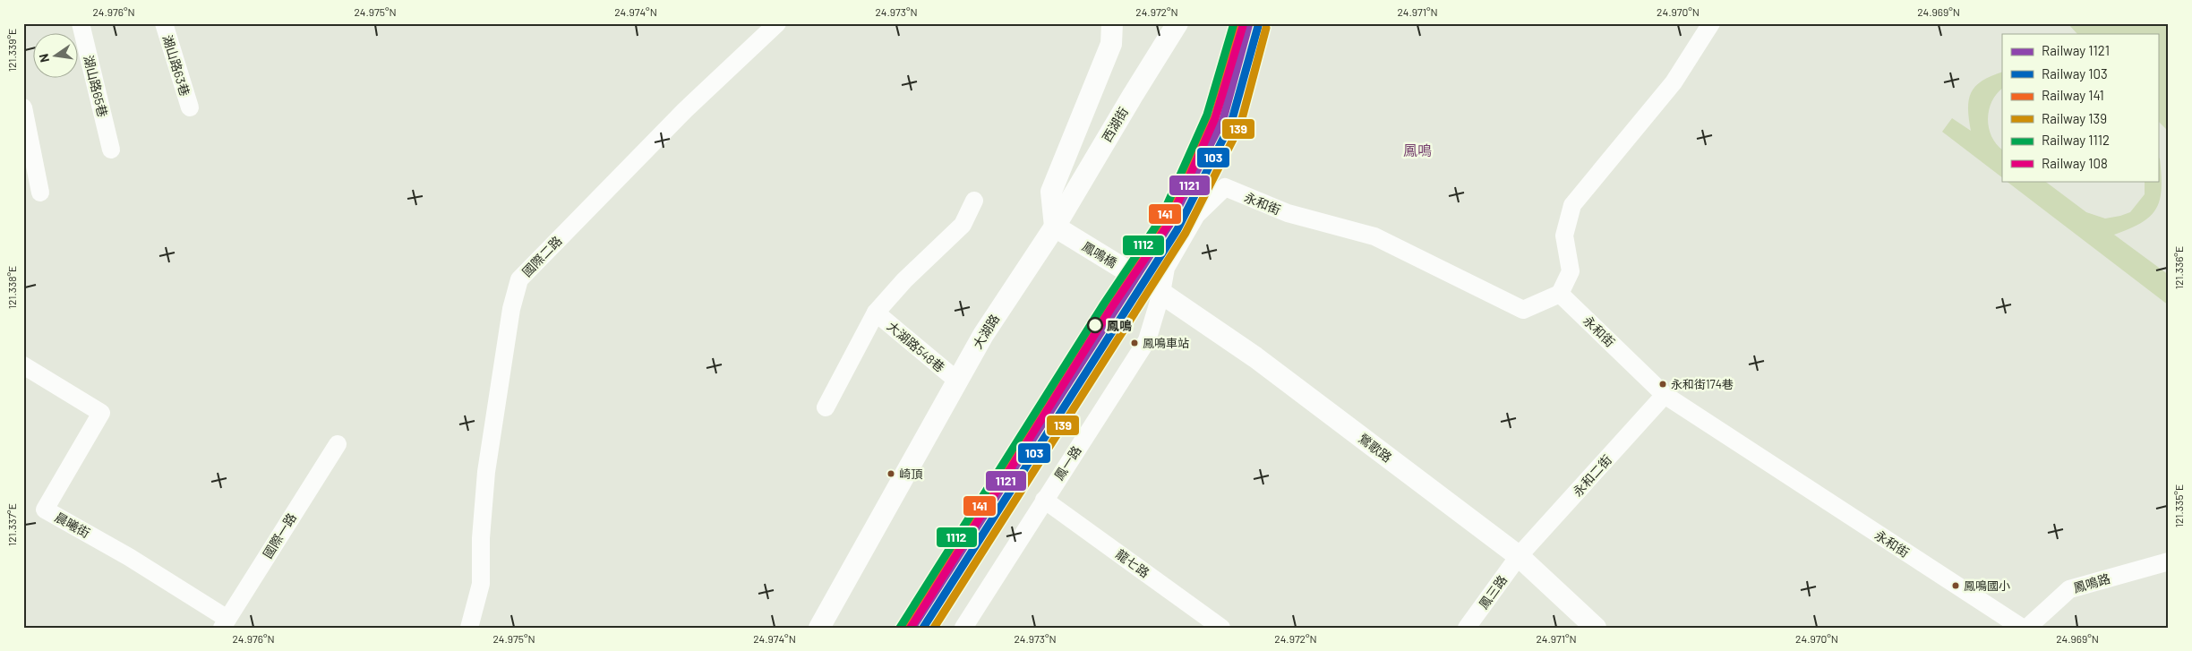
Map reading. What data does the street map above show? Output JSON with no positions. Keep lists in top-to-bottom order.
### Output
{
  "streets": {
    "street": [
      "湖山路63巷",
      "湖山路65巷",
      "西湖街",
      "永和街",
      "鳳鳴橋",
      "國際二路",
      "大湖路",
      "大湖路548巷",
      "鶯歌路",
      "鳳一路",
      "永和二街",
      "晨曦街",
      "國際一路",
      "龍七路",
      "鳳鳴路",
      "鳳三路"
    ]
  },
  "crossings": [
    ["西湖街", "鳳鳴橋"],
    ["西湖街", "大湖路"],
    ["永和街", "鳳一路"],
    ["永和街", "永和二街"],
    ["鳳鳴橋", "大湖路"],
    ["鳳鳴橋", "鶯歌路"],
    ["鳳鳴橋", "鳳一路"],
    ["大湖路", "大湖路548巷"],
    ["鶯歌路", "鳳一路"],
    ["鶯歌路", "永和二街"],
    ["鶯歌路", "鳳三路"],
    ["鳳一路", "龍七路"],
    ["永和二街", "鳳三路"],
    ["晨曦街", "國際一路"]
  ],
  "districts": ["鳳鳴"],
  "places": [
    "鳳鳴",
    "鳳鳴車站",
    "永和街174巷",
    "崎頂",
    "鳳鳴國小"
  ],
  "lines": [
    "rail line 1121",
    "rail line 141",
    "rail line 1112",
    "rail line 103",
    "rail line 108",
    "rail line 139"
  ],
  "legend": [
    "Railway 1121",
    "Railway 103",
    "Railway 141",
    "Railway 139",
    "Railway 1112",
    "Railway 108"
  ],
  "north": "left",
  "coordinates": [
    "24.976°N",
    "24.975°N",
    "24.974°N",
    "24.973°N",
    "24.972°N",
    "24.971°N",
    "24.970°N",
    "24.969°N",
    "121.339°E",
    "121.336°E",
    "121.338°E",
    "121.335°E",
    "121.337°E"
  ]
}
